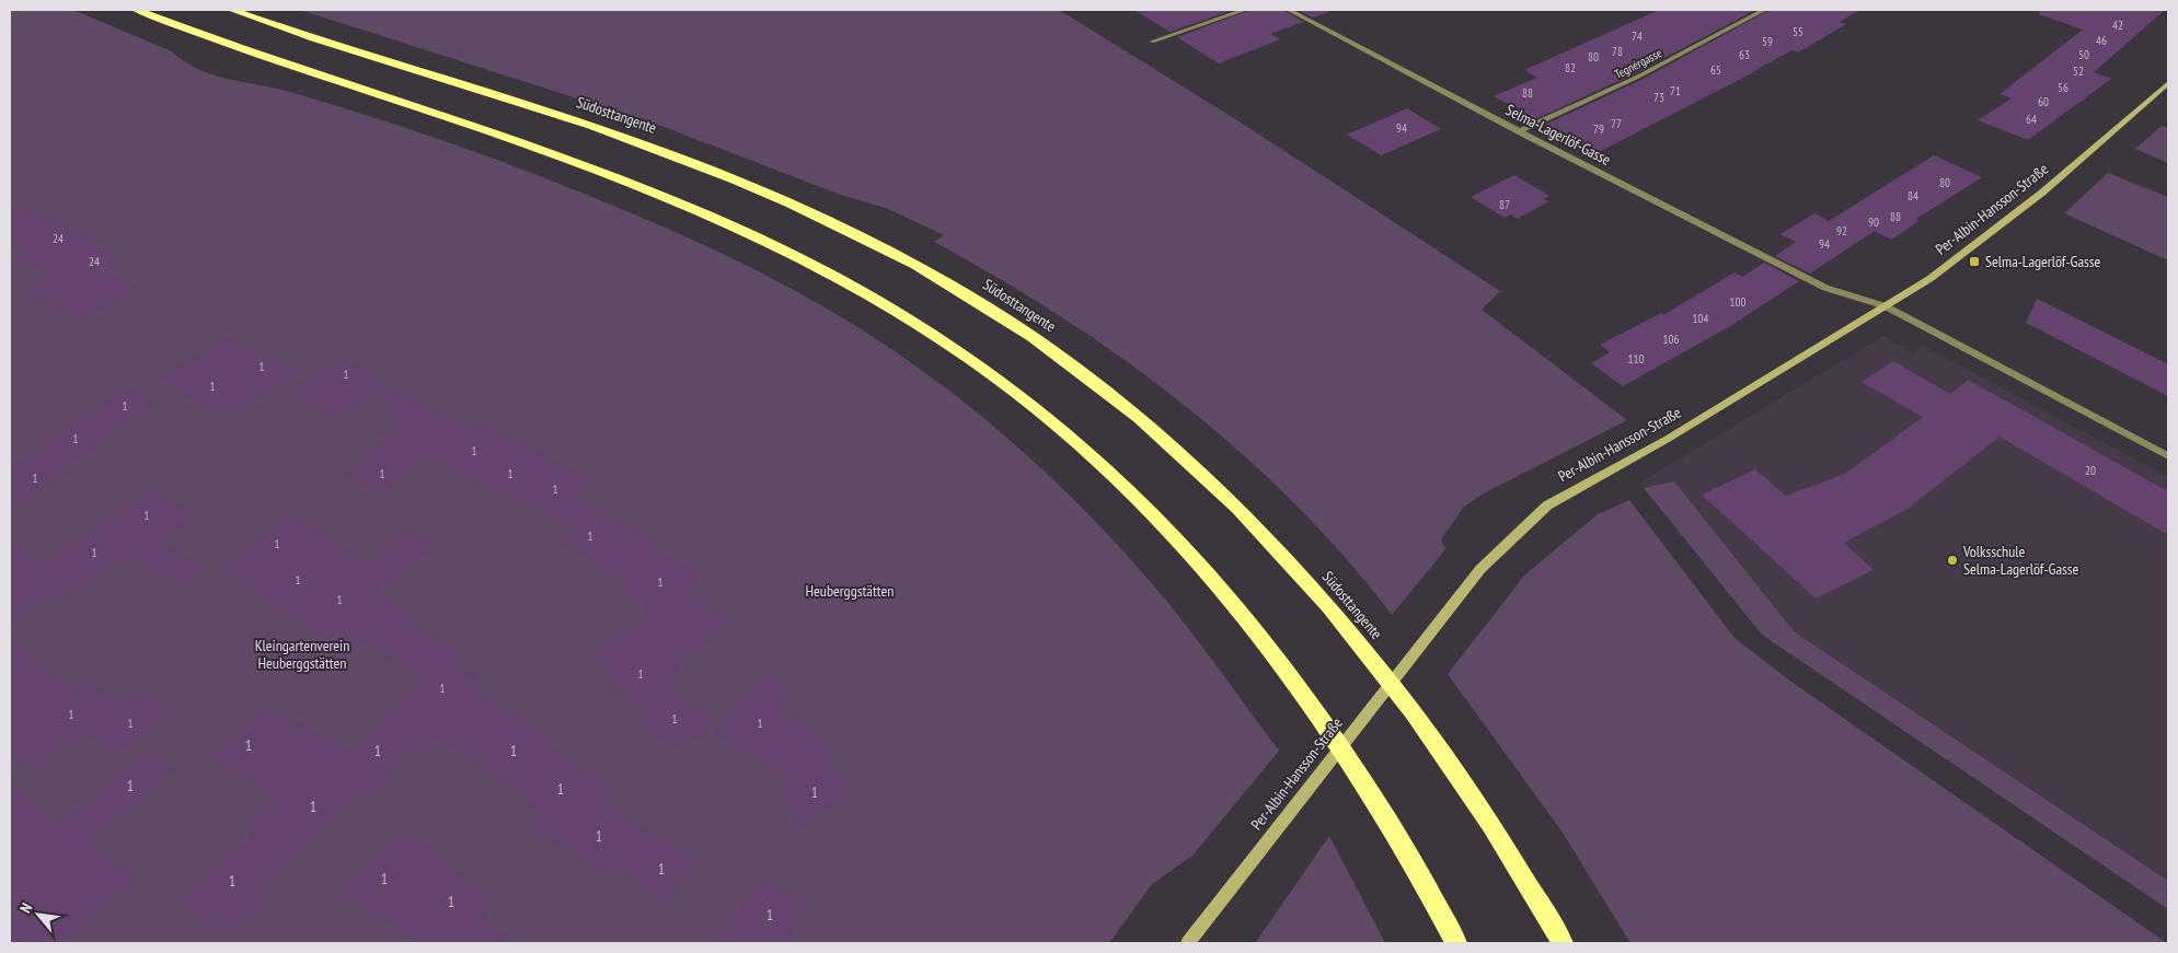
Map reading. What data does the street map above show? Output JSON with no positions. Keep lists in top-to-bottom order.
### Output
{
  "streets": {
    "highway": ["Südosttangente"],
    "street": ["Tegnérgasse", "Selma-Lagerlöf-Gasse", "Per-Albin-Hansson-Straße"]
  },
  "crossings": [
    ["Tegnérgasse", "Selma-Lagerlöf-Gasse"],
    ["Selma-Lagerlöf-Gasse", "Per-Albin-Hansson-Straße"]
  ],
  "parks": ["Heuberggstätten", "Kleingartenverein Heuberggstätten"],
  "places": {
    "transit": ["Selma-Lagerlöf-Gasse"],
    "other": ["Volksschule Selma-Lagerlöf-Gasse"]
  },
  "house_numbers": [
    "42",
    "55",
    "74",
    "46",
    "59",
    "78",
    "63",
    "50",
    "80",
    "82",
    "65",
    "52",
    "56",
    "71",
    "88",
    "73",
    "60",
    "64",
    "77",
    "94",
    "79",
    "80",
    "84",
    "87",
    "88",
    "90",
    "92",
    "24",
    "94",
    "24",
    "100",
    "104",
    "106",
    "110",
    "1",
    "1",
    "1",
    "1",
    "1",
    "1",
    "20",
    "1",
    "1",
    "1",
    "1",
    "1",
    "1",
    "1",
    "1",
    "1",
    "1",
    "1",
    "1",
    "1",
    "1",
    "1",
    "1",
    "1",
    "1",
    "1",
    "1",
    "1",
    "1",
    "1",
    "1",
    "1",
    "1",
    "1",
    "1",
    "1",
    "1"
  ],
  "north": "top left"
}
